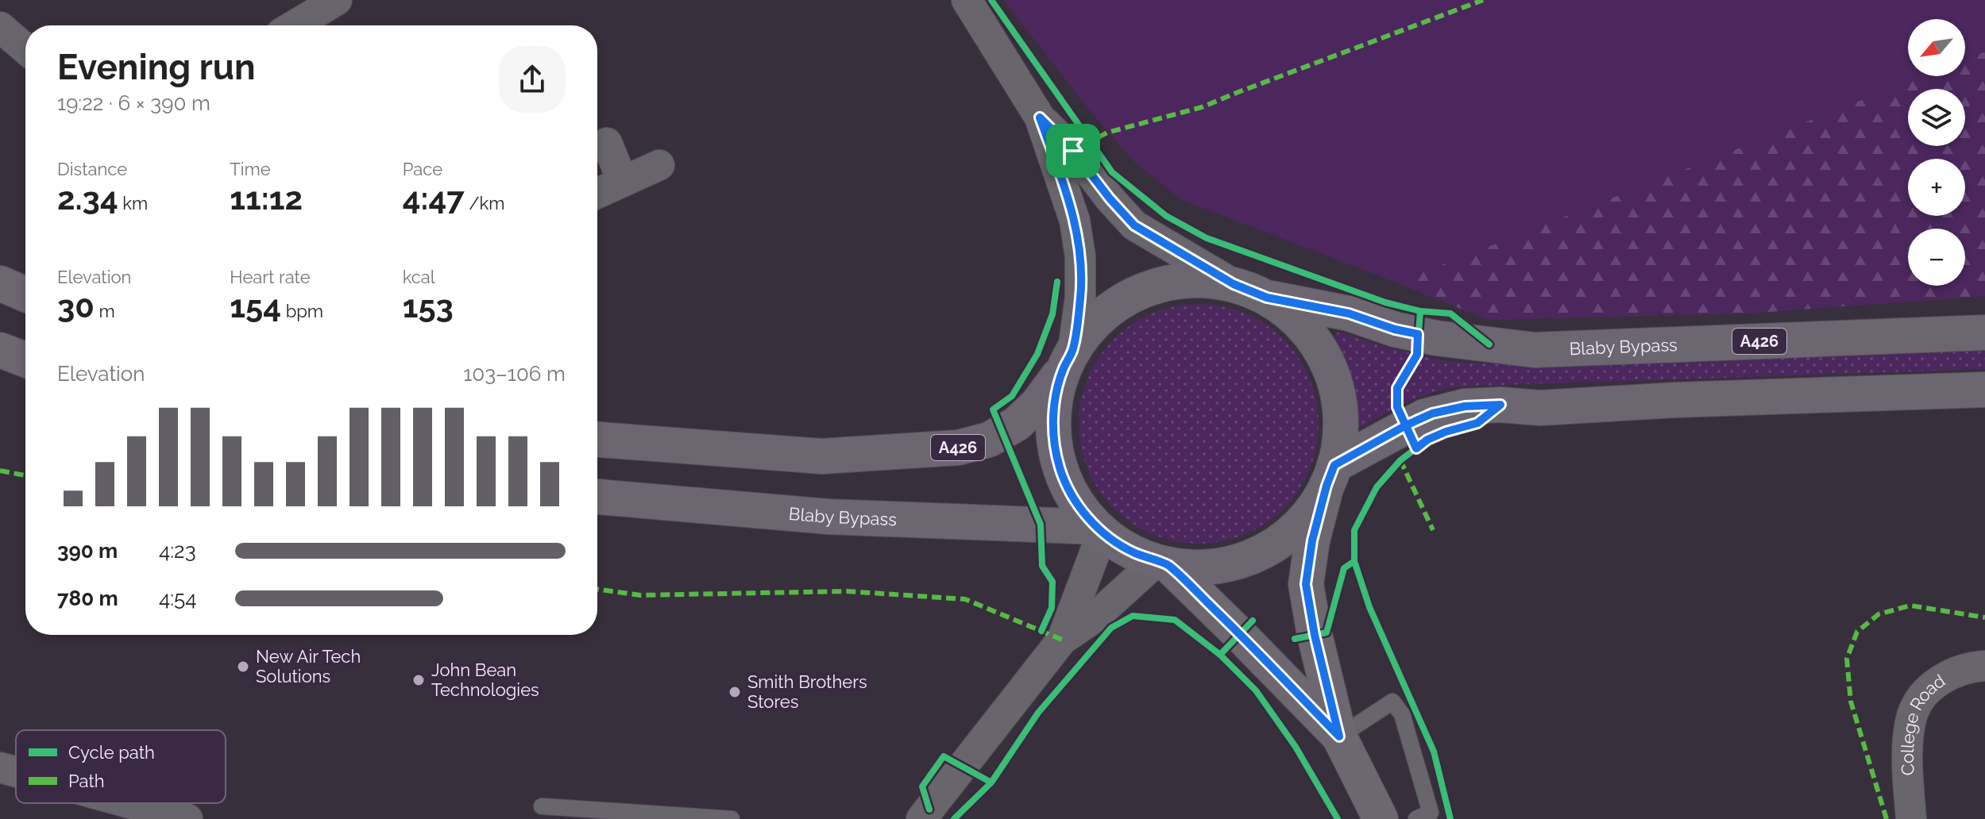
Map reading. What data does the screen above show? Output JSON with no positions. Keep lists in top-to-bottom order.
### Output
{
  "streets": {
    "main road": ["A426", "Blaby Bypass"],
    "street": ["College Road"]
  },
  "places": ["New Air Tech Solutions", "John Bean Technologies", "Smith Brothers Stores"],
  "legend": ["Cycle path", "Path"],
  "north": "bottom left",
  "page": {
    "map_buttons": ["+", "−"],
    "heading": ["Evening run", "19:22 · 6 × 390 m"],
    "stats": [
      ["Distance", "2.34 km"],
      ["Time", "11:12"],
      ["Pace", "4:47 /km"],
      ["Elevation", "30 m"],
      ["Heart rate", "154 bpm"],
      ["kcal", "153"]
    ],
    "chart": ["Elevation", "103–106 m"],
    "list": [
      {
        "name": "390 m",
        "note": "4:23"
      },
      {
        "name": "780 m",
        "note": "4:54"
      }
    ]
  }
}
